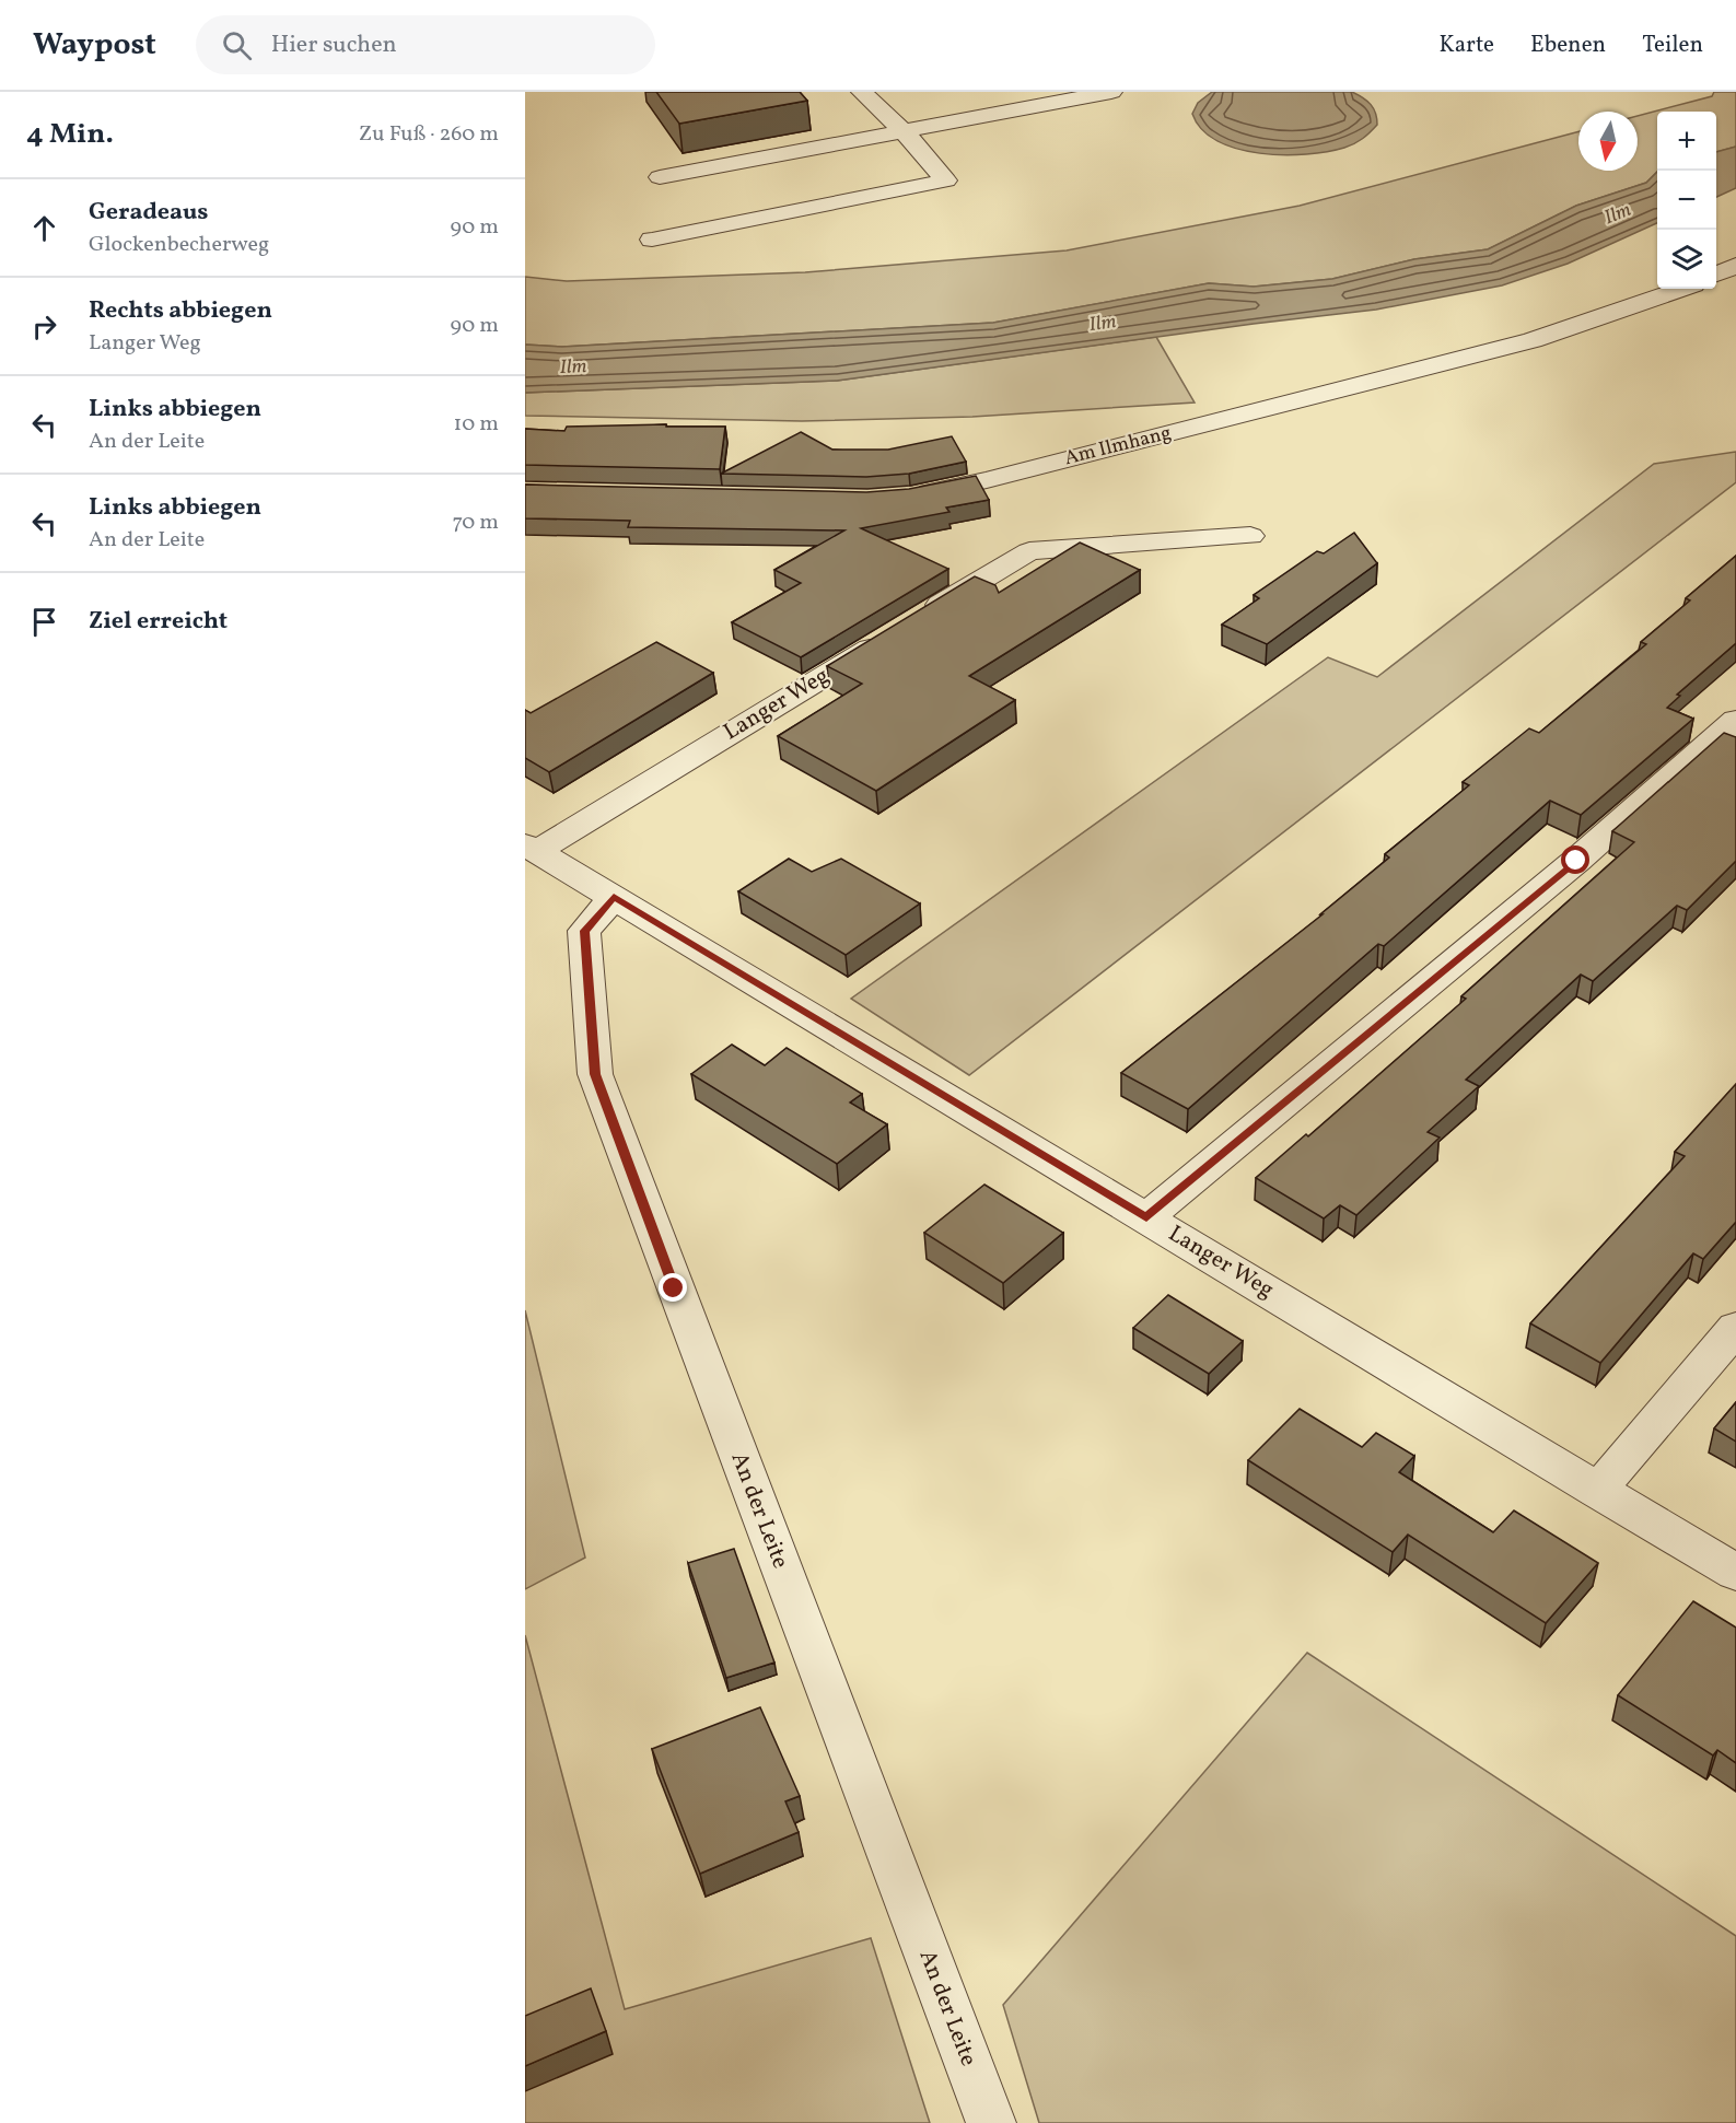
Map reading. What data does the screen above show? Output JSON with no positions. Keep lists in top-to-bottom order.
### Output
{
  "streets": {
    "street": ["Am Ilmhang", "Langer Weg", "An der Leite"]
  },
  "crossings": [
    ["Langer Weg", "An der Leite"]
  ],
  "water": ["Ilm"],
  "north": "bottom",
  "page": {
    "header": "Waypost",
    "search": "Hier suchen",
    "nav": ["Karte", "Ebenen", "Teilen"],
    "heading": ["4 Min.", "Zu Fuß · 260 m"],
    "map_buttons": ["+", "−"],
    "list": [
      ["Geradeaus", "Glockenbecherweg", "90 m"],
      ["Rechts abbiegen", "Langer Weg", "90 m"],
      ["Links abbiegen", "An der Leite", "10 m"],
      ["Links abbiegen", "An der Leite", "70 m"],
      "Ziel erreicht"
    ]
  }
}
